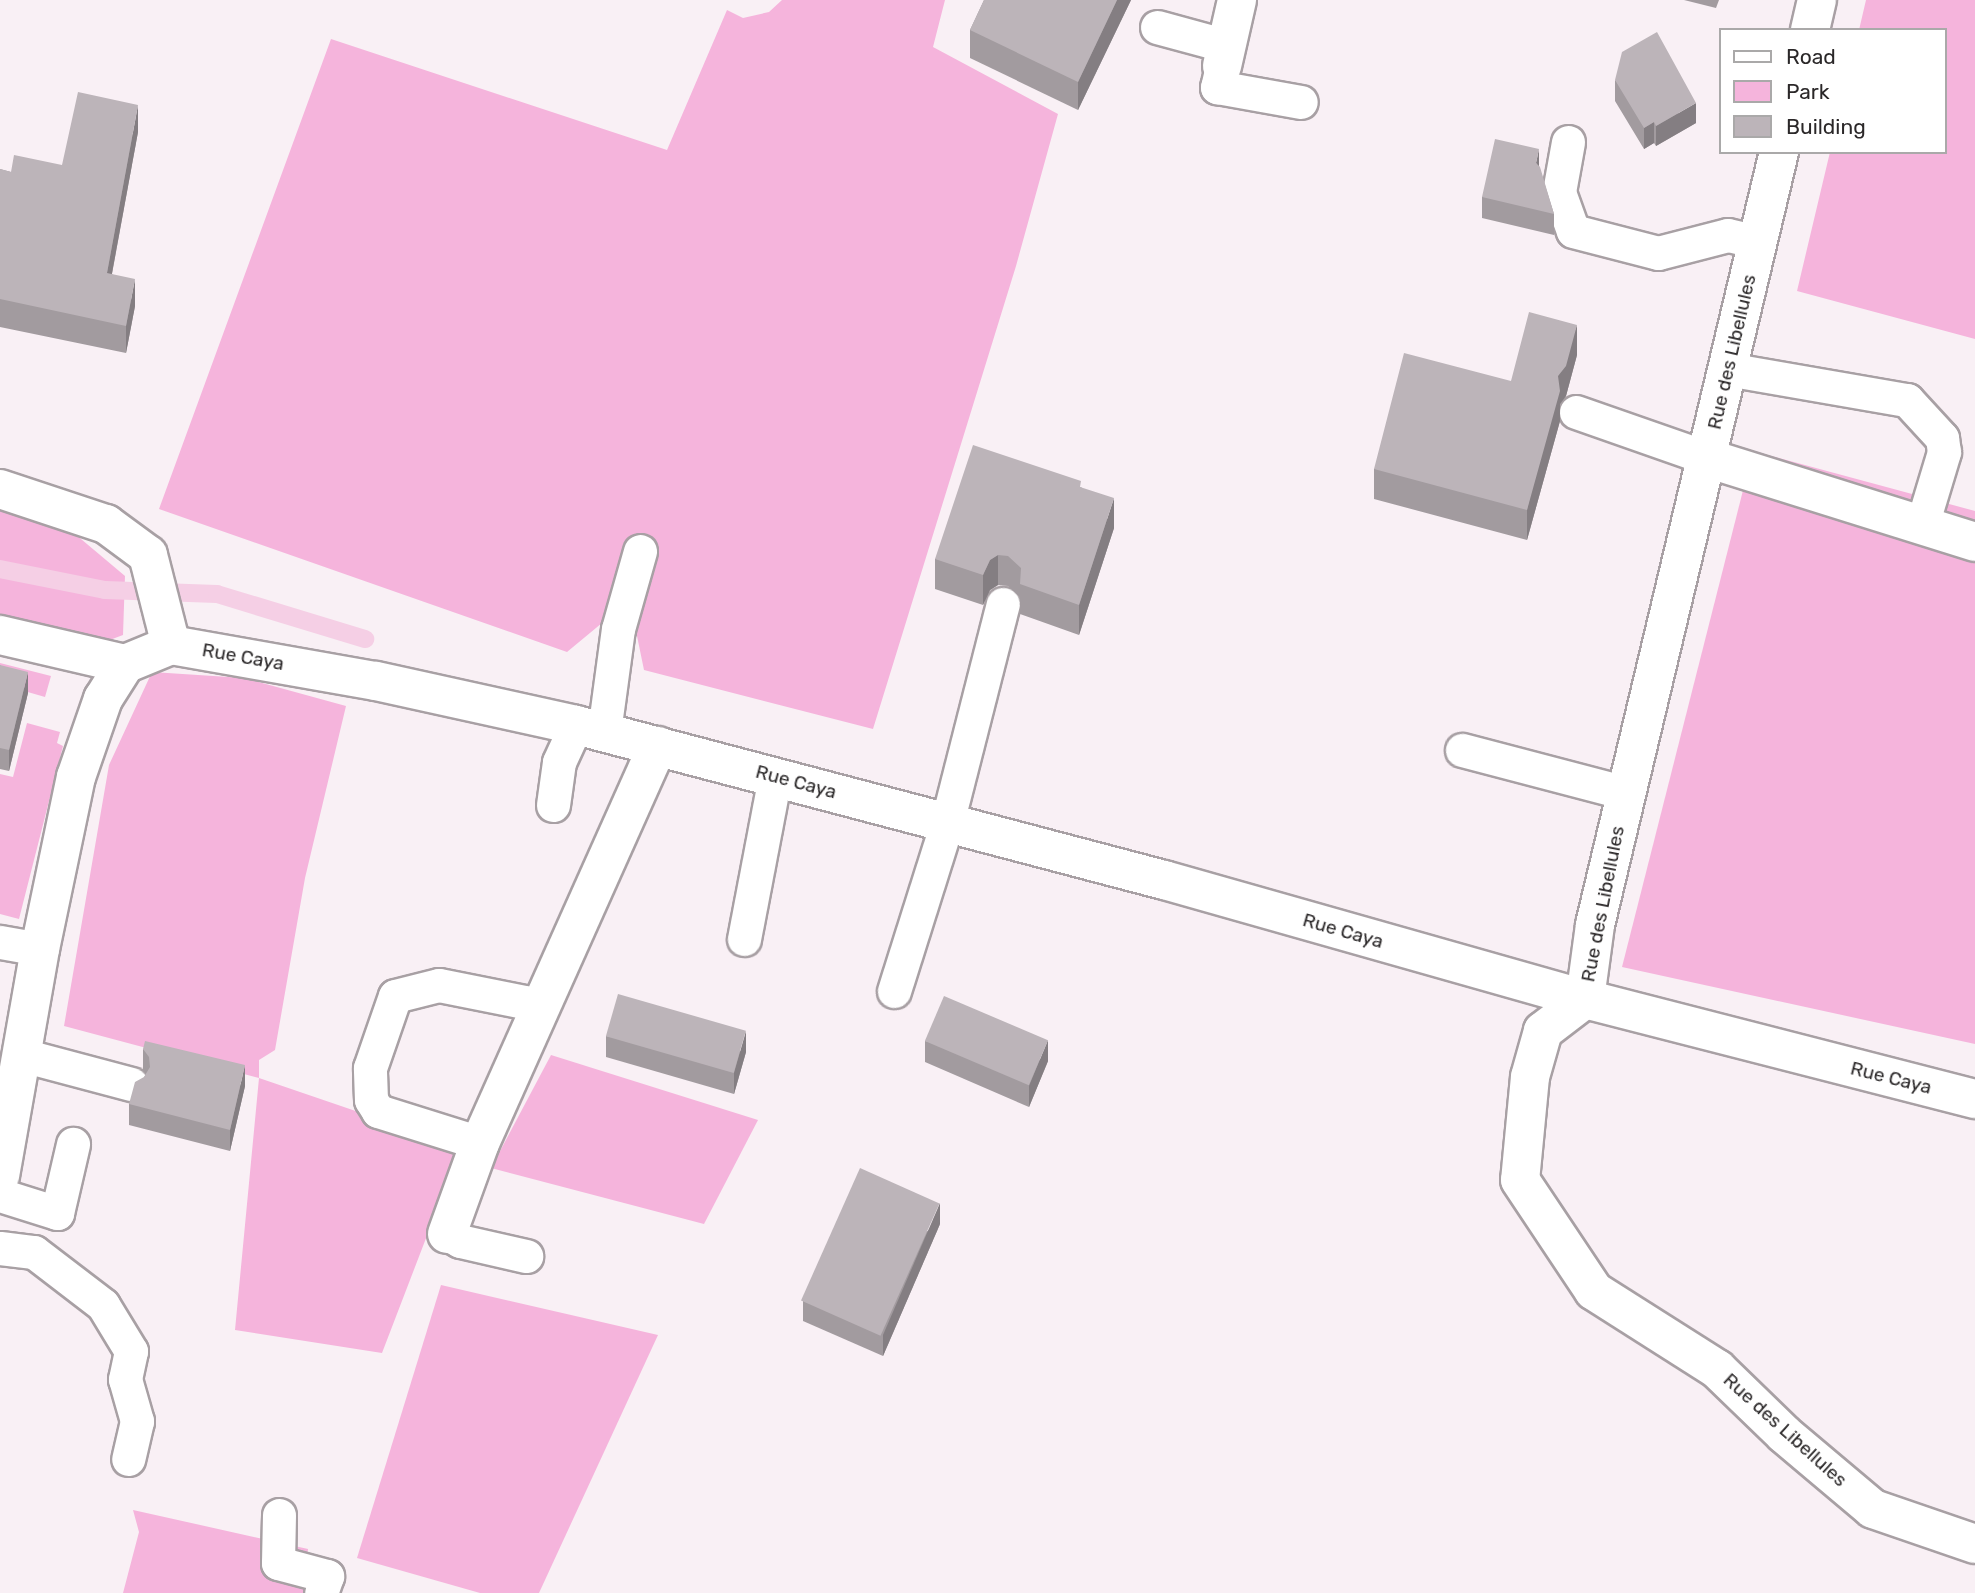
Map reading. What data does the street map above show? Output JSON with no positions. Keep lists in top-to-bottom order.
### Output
{
  "streets": {
    "street": ["Rue des Libellules", "Rue Caya"]
  },
  "crossings": [
    ["Rue des Libellules", "Rue Caya"]
  ],
  "legend": ["Road", "Park", "Building"]
}
